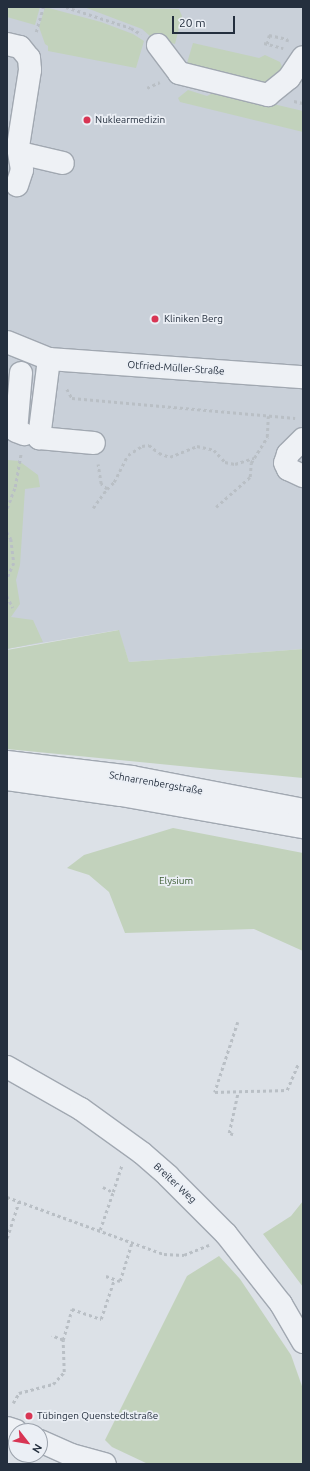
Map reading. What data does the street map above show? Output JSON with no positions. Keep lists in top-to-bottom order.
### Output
{
  "streets": {
    "street": ["Otfried-Müller-Straße", "Schnarrenbergstraße", "Breiter Weg"]
  },
  "parks": ["Elysium"],
  "places": ["Nuklearmedizin", "Kliniken Berg", "Tübingen Quenstedtstraße"],
  "scale_bar": "20 m",
  "north": "bottom right"
}
